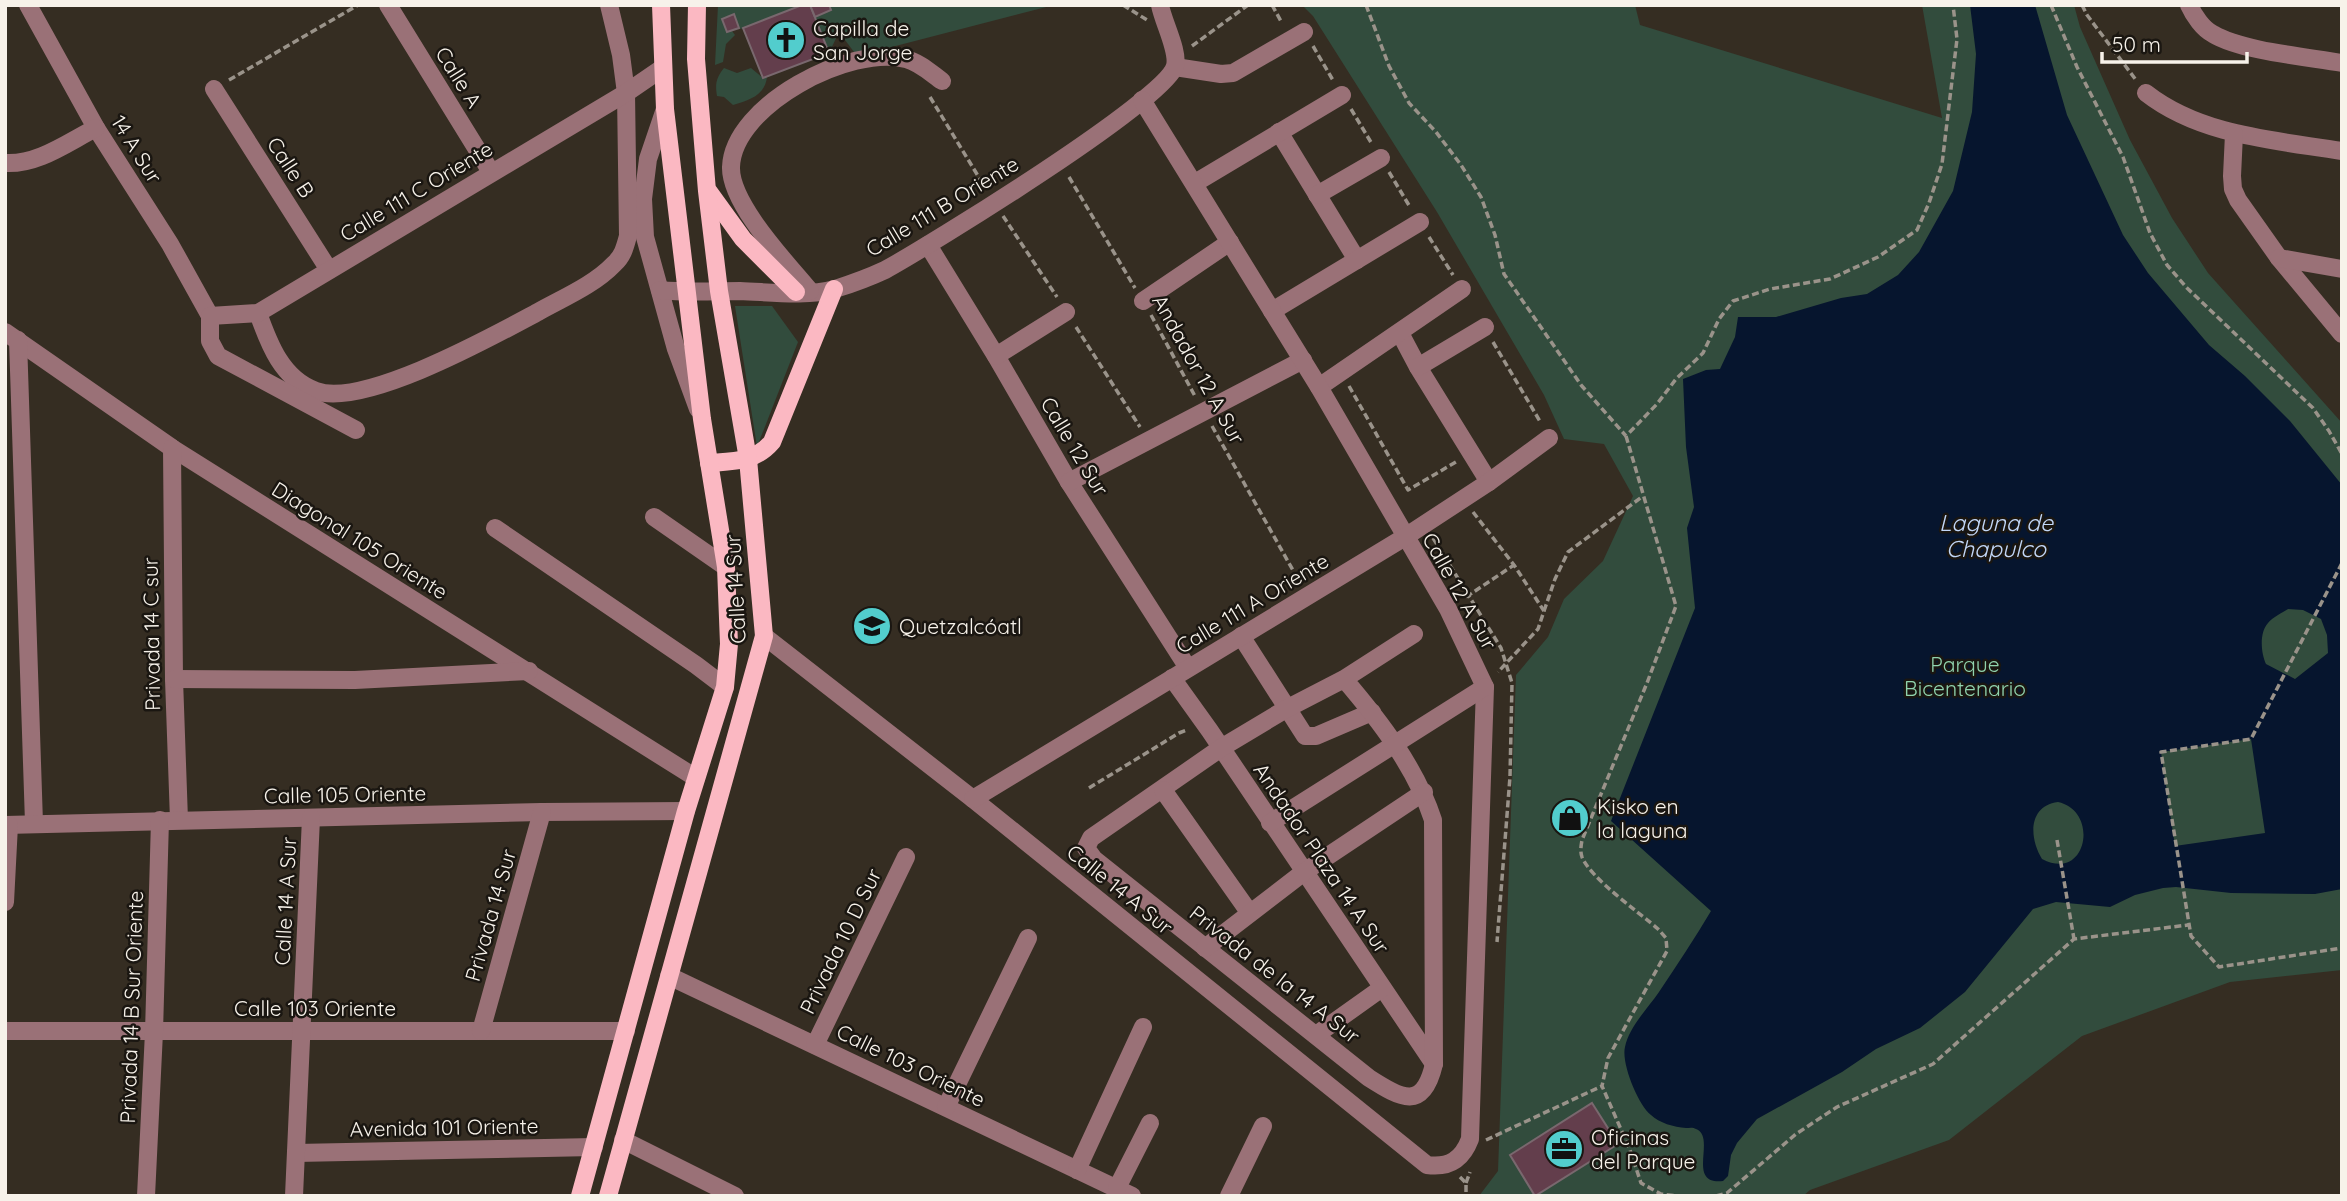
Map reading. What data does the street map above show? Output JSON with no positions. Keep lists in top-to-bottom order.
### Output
{
  "streets": {
    "main road": ["Calle 14 Sur"],
    "street": [
      "Calle A",
      "14 A Sur",
      "Calle B",
      "Calle 111 C Oriente",
      "Calle 111 B Oriente",
      "Calle 12 Sur",
      "Diagonal 105 Oriente",
      "Calle 12 A Sur",
      "Calle 111 A Oriente",
      "Privada 14 C sur",
      "Calle 105 Oriente",
      "Andador Plaza 14 A Sur",
      "Calle 14 A Sur",
      "Privada 14 Sur",
      "Privada 10 D Sur",
      "Privada de la 14 A Sur",
      "Privada 14 B Sur Oriente",
      "Calle 103 Oriente",
      "Avenida 101 Oriente"
    ],
    "path": ["Andador 12 A Sur"]
  },
  "crossings": [
    ["Calle A", "Calle 111 C Oriente"],
    ["14 A Sur", "Calle 111 C Oriente"],
    ["Calle B", "Calle 111 C Oriente"],
    ["Calle 111 C Oriente", "Calle 14 Sur"],
    ["Calle 111 B Oriente", "Andador 12 A Sur"],
    ["Calle 111 B Oriente", "Calle 12 Sur"],
    ["Calle 111 B Oriente", "Calle 14 Sur"],
    ["Calle 111 B Oriente", "Calle 12 A Sur"],
    ["Andador 12 A Sur", "Calle 111 A Oriente"],
    ["Calle 12 Sur", "Calle 111 A Oriente"],
    ["Diagonal 105 Oriente", "Calle 14 Sur"],
    ["Diagonal 105 Oriente", "Privada 14 C sur"],
    ["Calle 14 Sur", "Calle 105 Oriente"],
    ["Calle 14 Sur", "Calle 14 A Sur"],
    ["Calle 14 Sur", "Calle 103 Oriente"],
    ["Calle 14 Sur", "Avenida 101 Oriente"],
    ["Calle 12 A Sur", "Calle 111 A Oriente"],
    ["Calle 12 A Sur", "Calle 14 A Sur"],
    ["Calle 111 A Oriente", "Andador Plaza 14 A Sur"],
    ["Calle 111 A Oriente", "Calle 14 A Sur"],
    ["Privada 14 C sur", "Calle 105 Oriente"],
    ["Calle 105 Oriente", "Calle 14 A Sur"],
    ["Calle 105 Oriente", "Privada 14 Sur"],
    ["Calle 105 Oriente", "Privada 14 B Sur Oriente"],
    ["Andador Plaza 14 A Sur", "Privada de la 14 A Sur"],
    ["Calle 14 A Sur", "Calle 103 Oriente"],
    ["Calle 14 A Sur", "Avenida 101 Oriente"],
    ["Privada 14 Sur", "Calle 103 Oriente"],
    ["Privada 10 D Sur", "Calle 103 Oriente"],
    ["Privada 14 B Sur Oriente", "Calle 103 Oriente"]
  ],
  "water": ["Laguna de Chapulco"],
  "parks": ["Parque Bicentenario"],
  "places": {
    "church": ["Capilla de San Jorge"],
    "school or university": ["Quetzalcóatl"],
    "shop": ["Kisko en la laguna"],
    "office": ["Oficinas del Parque"]
  },
  "scale_bar": "50 m"
}
